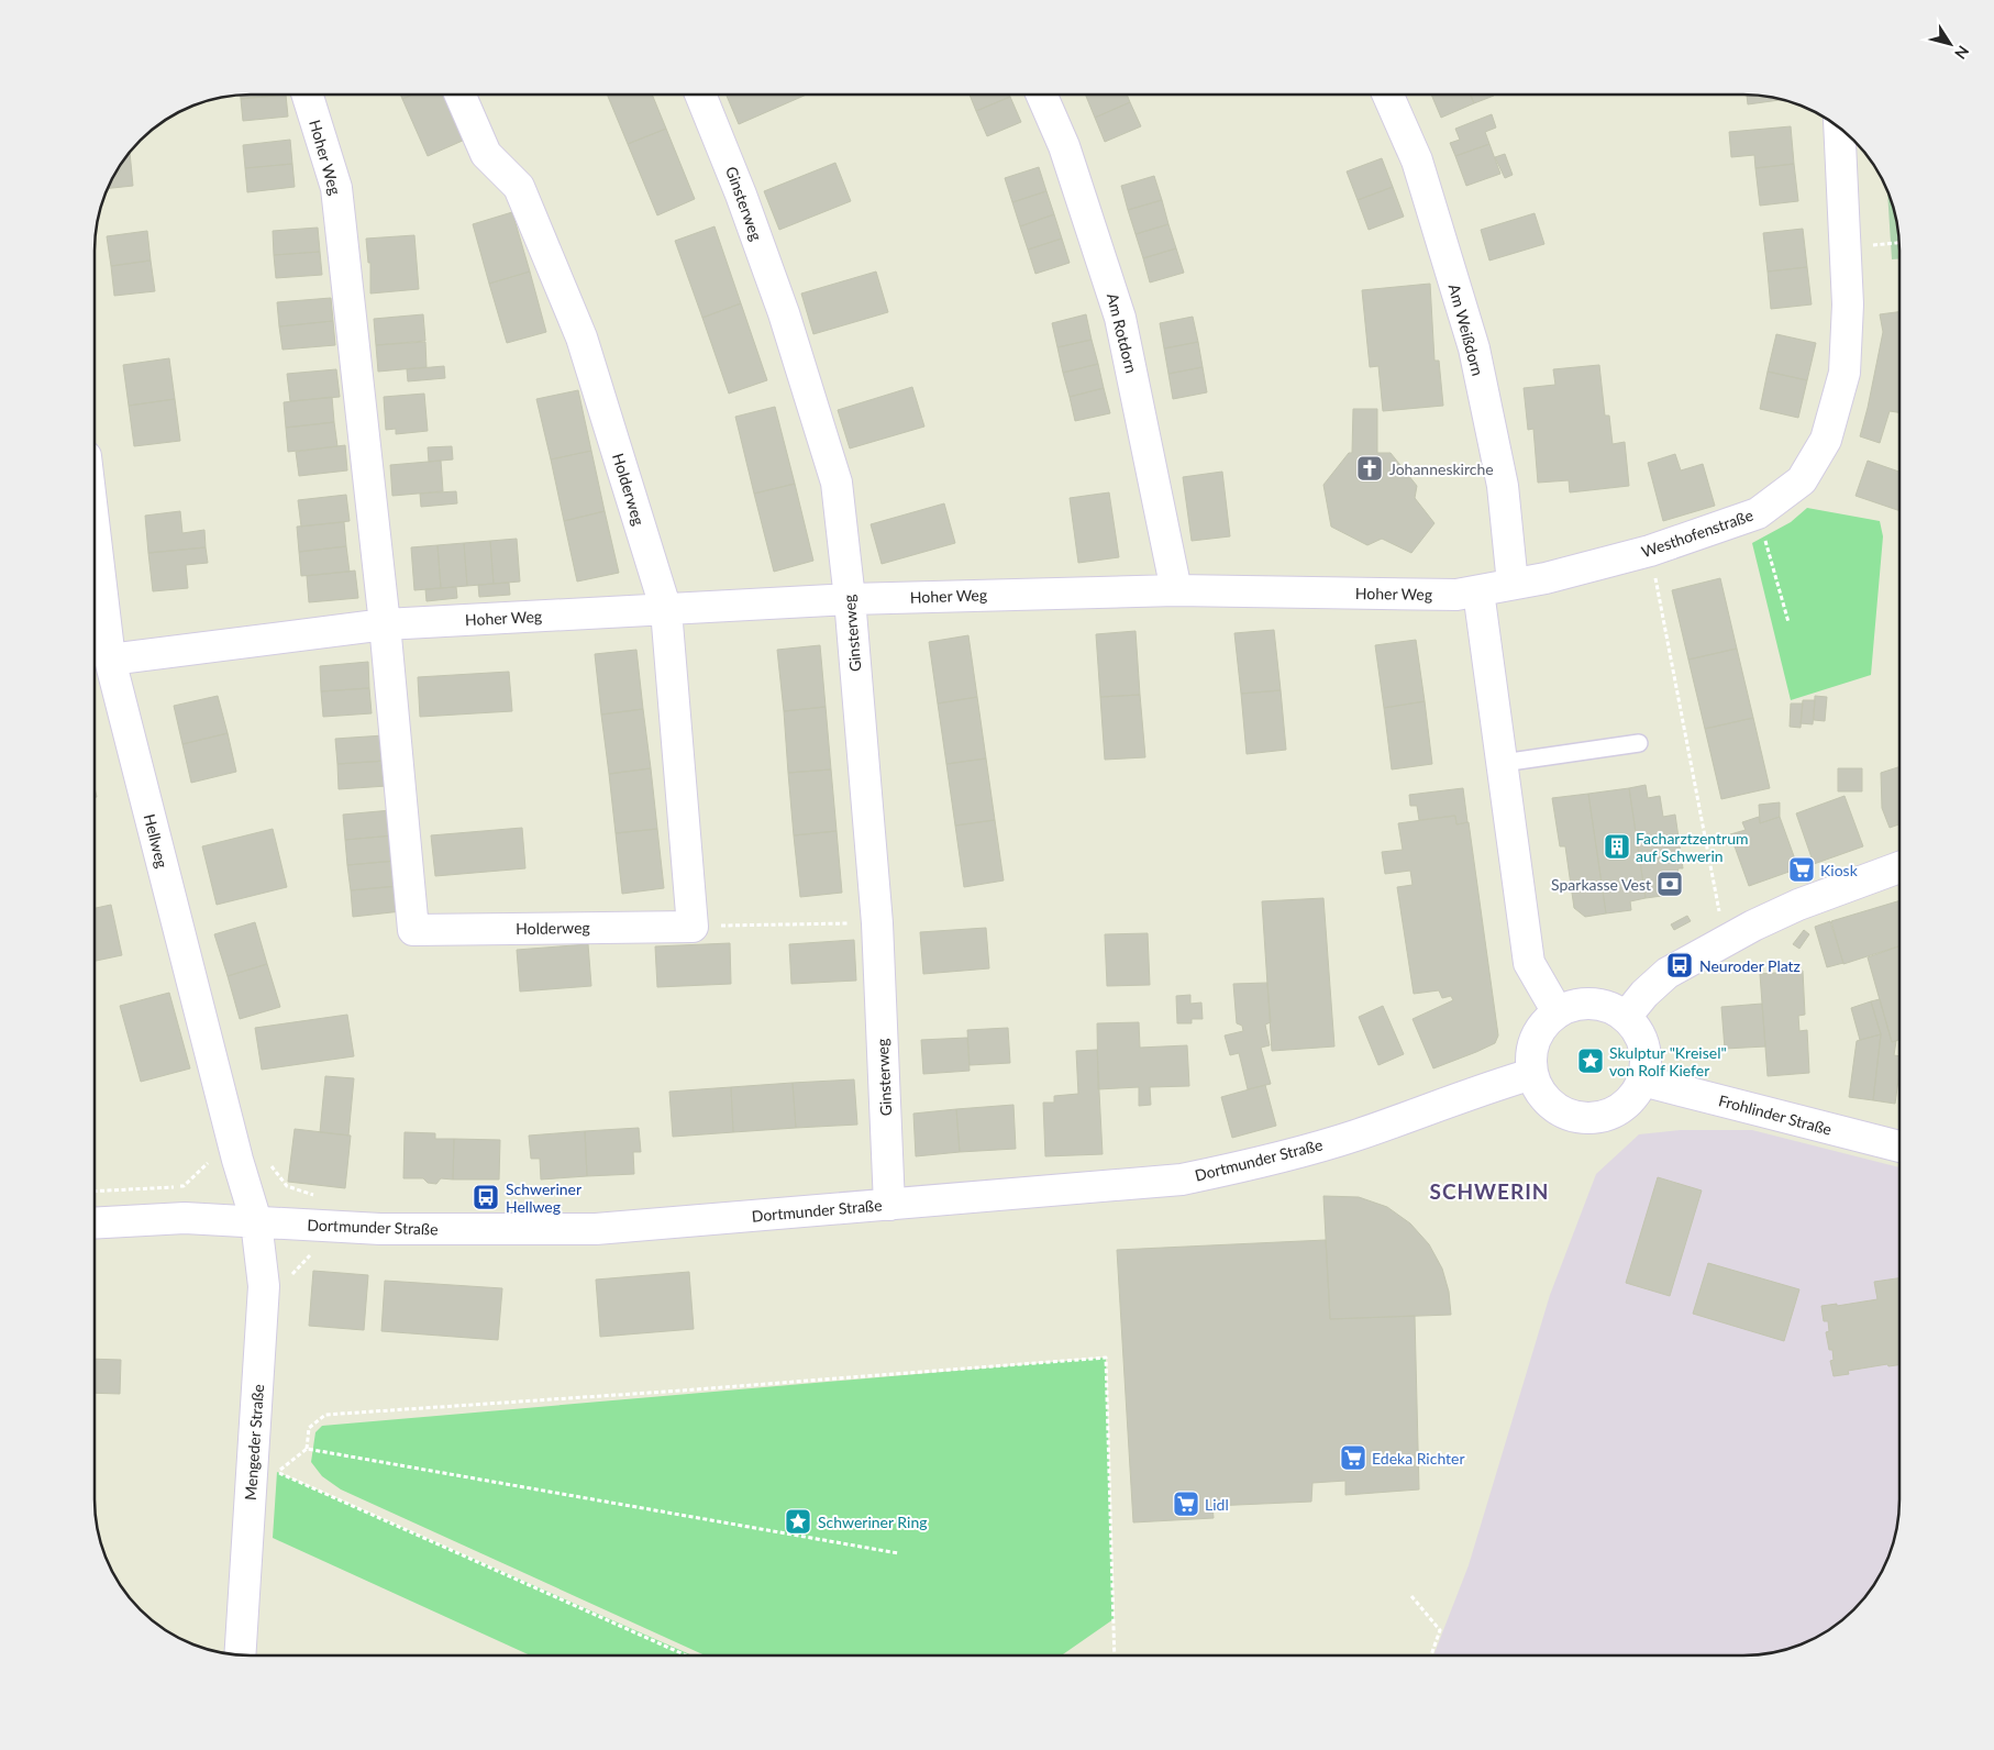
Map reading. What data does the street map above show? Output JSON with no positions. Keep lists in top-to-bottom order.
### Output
{
  "streets": {
    "street": [
      "Hoher Weg",
      "Ginsterweg",
      "Am Weißdorn",
      "Am Rotdorn",
      "Holderweg",
      "Westhofenstraße",
      "Hellweg",
      "Frohlinder Straße",
      "Dortmunder Straße",
      "Mengeder Straße"
    ]
  },
  "crossings": [
    ["Hoher Weg", "Ginsterweg"],
    ["Hoher Weg", "Am Weißdorn"],
    ["Hoher Weg", "Am Rotdorn"],
    ["Hoher Weg", "Holderweg"],
    ["Hoher Weg", "Westhofenstraße"],
    ["Hoher Weg", "Hellweg"],
    ["Ginsterweg", "Dortmunder Straße"],
    ["Am Weißdorn", "Westhofenstraße"],
    ["Hellweg", "Dortmunder Straße"],
    ["Hellweg", "Mengeder Straße"],
    ["Frohlinder Straße", "Dortmunder Straße"],
    ["Dortmunder Straße", "Mengeder Straße"]
  ],
  "districts": ["SCHWERIN"],
  "places": {
    "church": ["Johanneskirche"],
    "building": ["Facharztzentrum auf Schwerin"],
    "supermarket": ["Kiosk", "Edeka Richter", "Lidl"],
    "bank": ["Sparkasse Vest"],
    "bus stop": ["Neuroder Platz", "Schweriner Hellweg"],
    "place": ["Skulptur \"Kreisel\" von Rolf Kiefer", "Schweriner Ring"]
  },
  "north": "bottom right"
}
